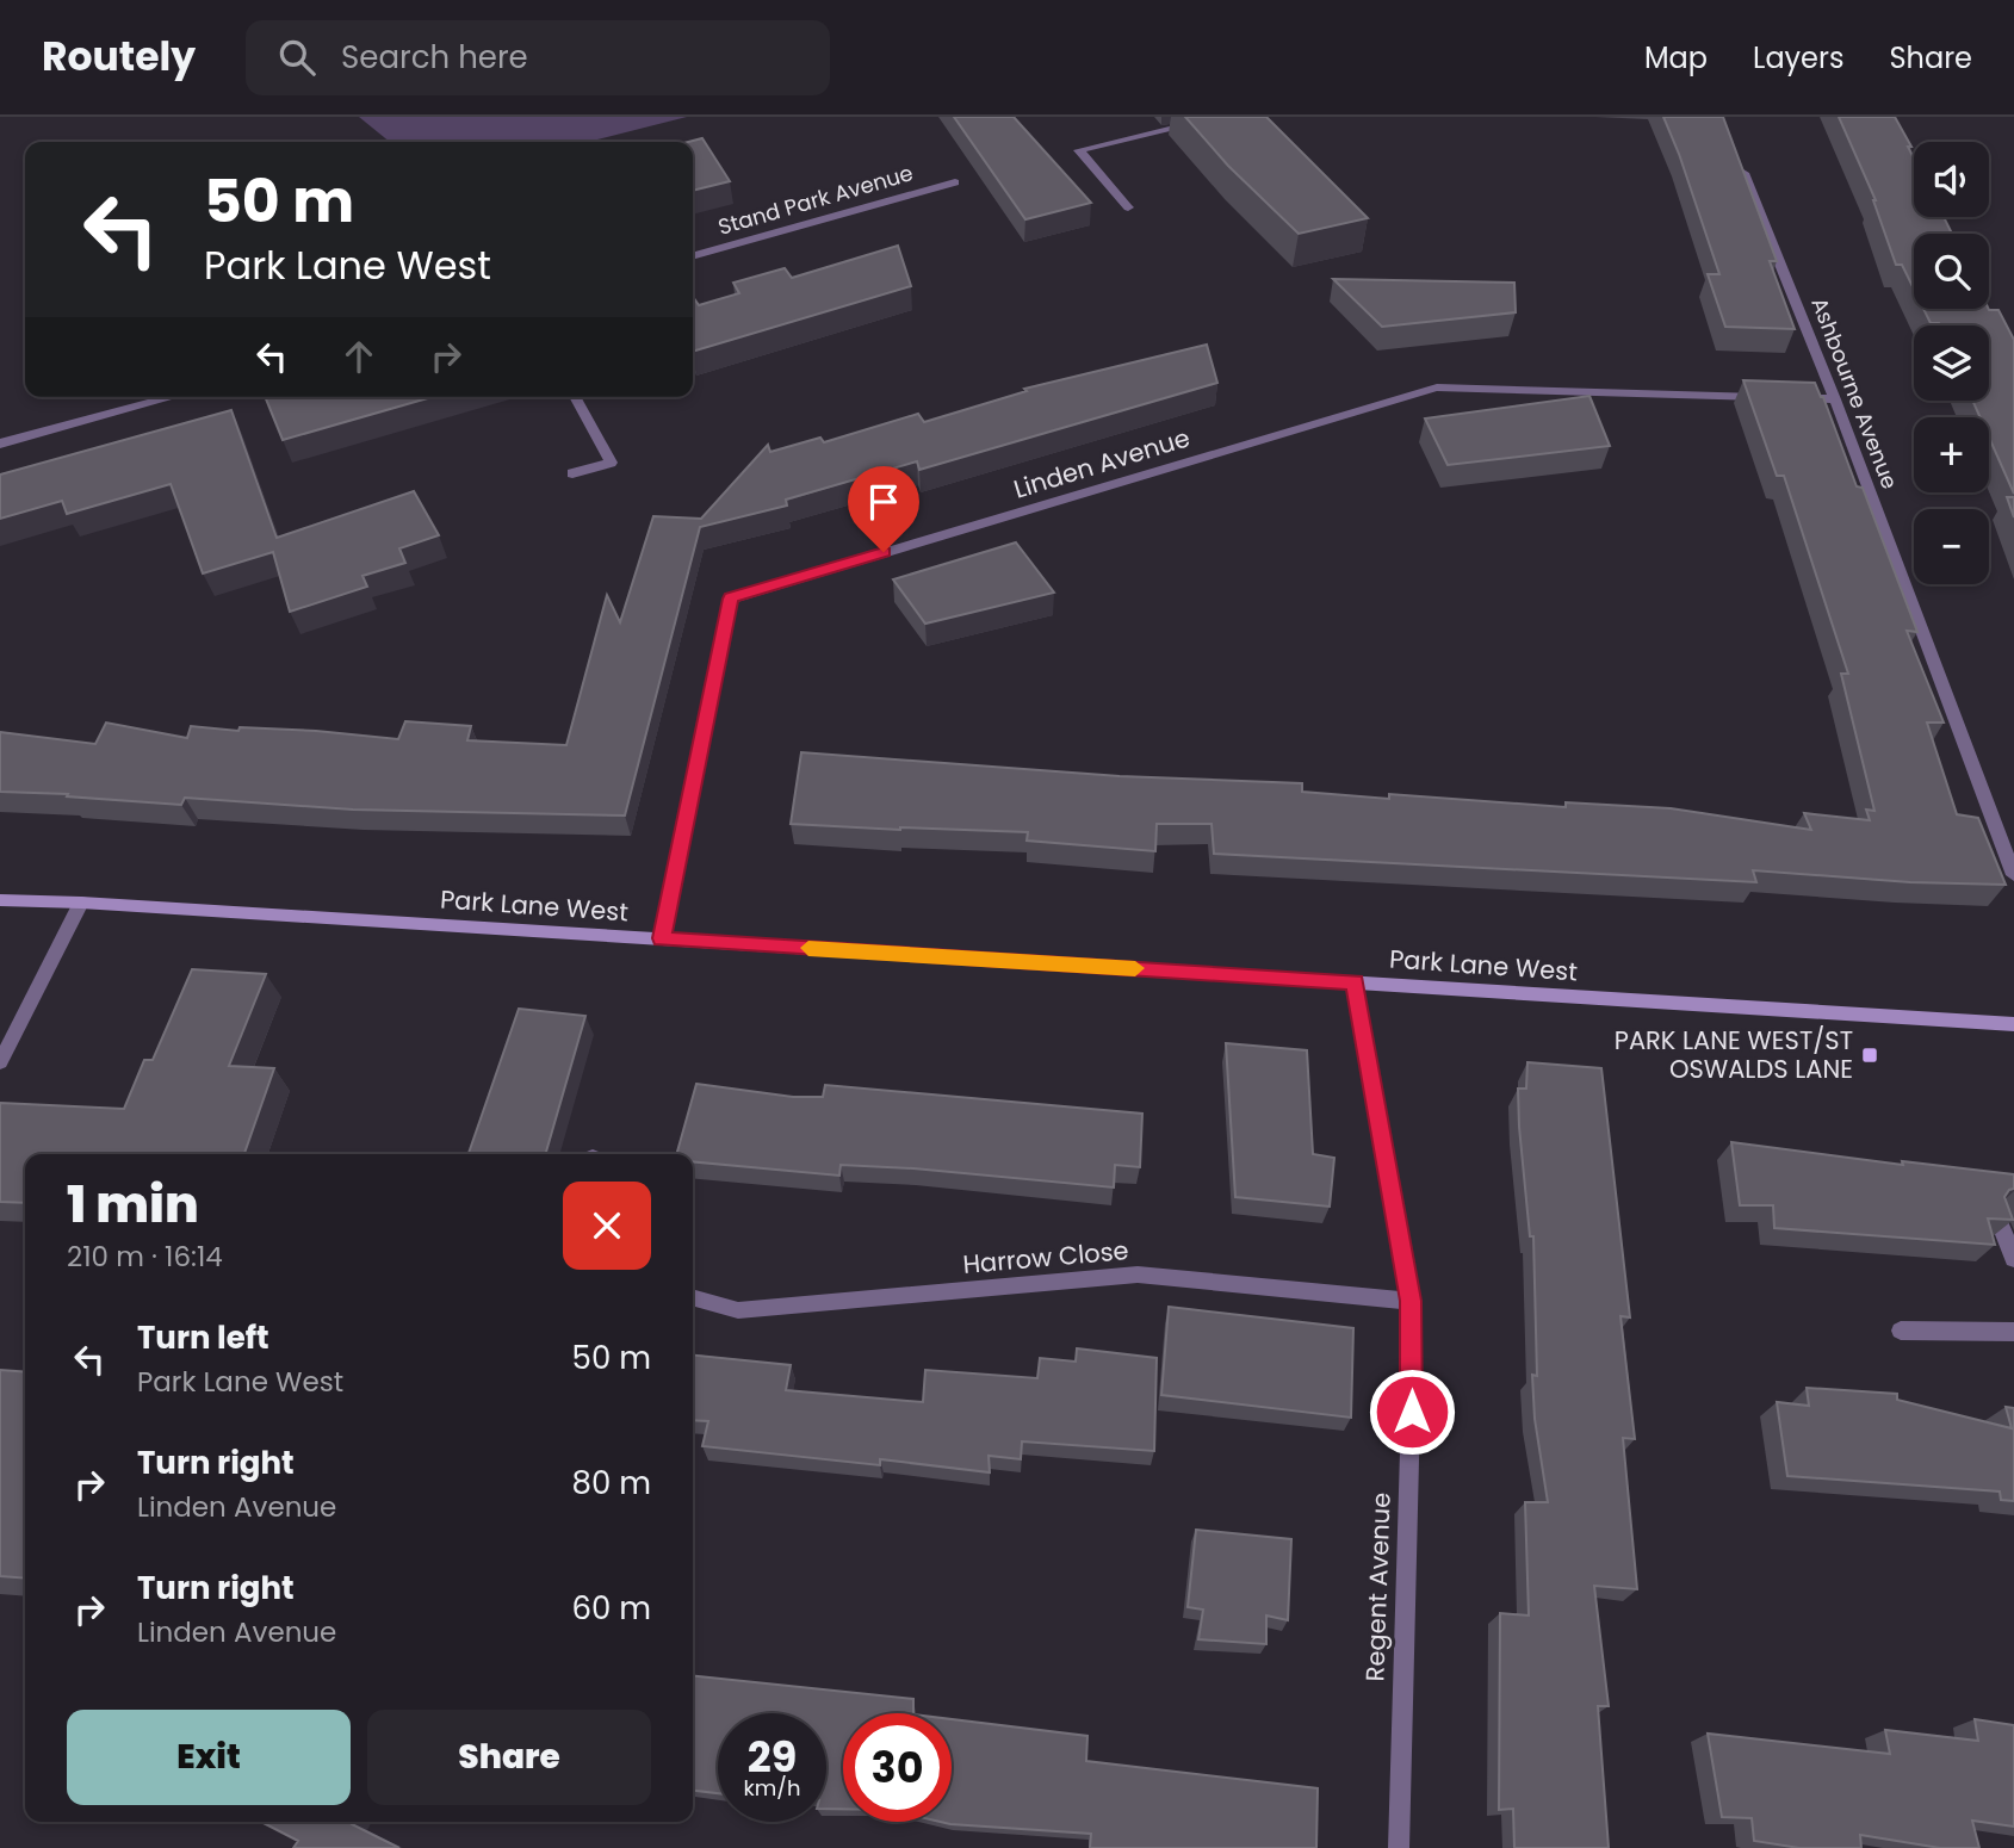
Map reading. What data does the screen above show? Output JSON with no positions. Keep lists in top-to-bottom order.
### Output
{
  "streets": {
    "street": [
      "Stand Park Avenue",
      "Ashbourne Avenue",
      "Linden Avenue",
      "Park Lane West",
      "Harrow Close",
      "Regent Avenue"
    ]
  },
  "crossings": [
    ["Linden Avenue", "Park Lane West"],
    ["Park Lane West", "Regent Avenue"],
    ["Harrow Close", "Regent Avenue"]
  ],
  "places": {
    "transit": ["PARK LANE WEST/ST OSWALDS LANE"]
  },
  "page": {
    "header": "Routely",
    "search": "Search here",
    "nav": ["Map", "Layers", "Share"],
    "map_buttons": ["+", "−"],
    "turn": ["50 m", "Park Lane West"],
    "heading": ["1 min", "210 m · 16:14"],
    "list": [
      {
        "name": "Turn left",
        "note": "Park Lane West",
        "value": "50 m"
      },
      {
        "name": "Turn right",
        "note": "Linden Avenue",
        "value": "80 m"
      },
      {
        "name": "Turn right",
        "note": "Linden Avenue",
        "value": "60 m"
      }
    ],
    "buttons": ["Exit", "Share"],
    "speed": "29 km/h",
    "limit": "30"
  }
}
